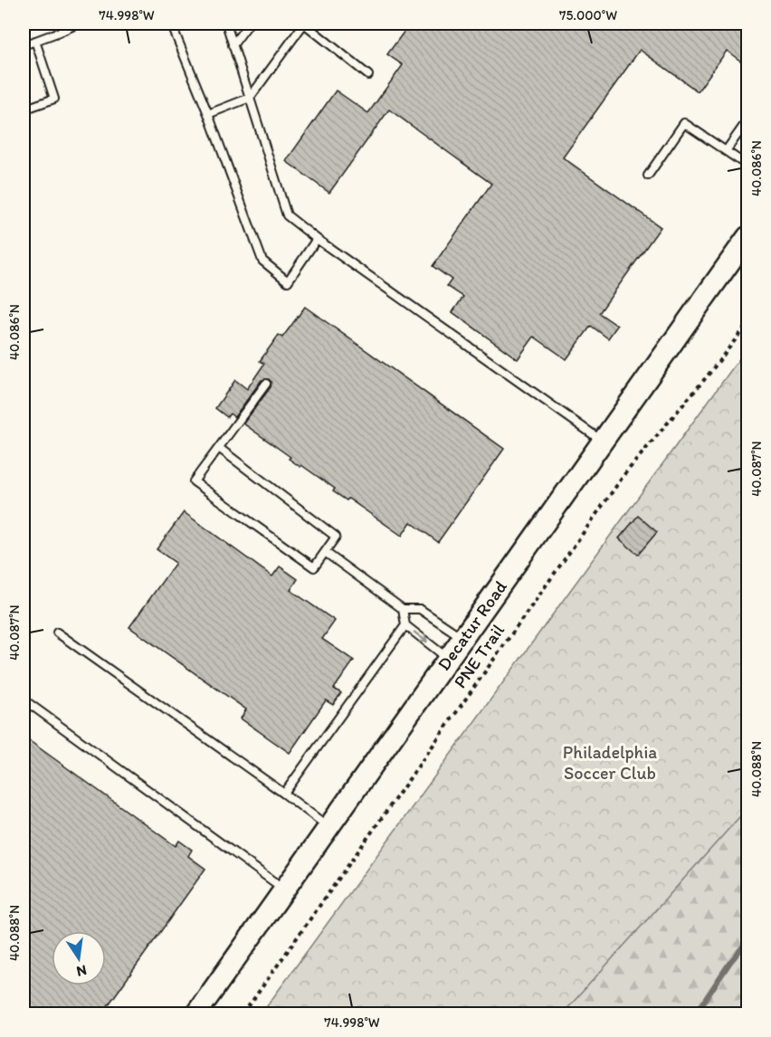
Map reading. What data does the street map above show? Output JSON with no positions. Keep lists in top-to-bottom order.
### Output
{
  "streets": {
    "street": ["Decatur Road"],
    "path": ["PNE Trail"]
  },
  "parks": ["Philadelphia Soccer Club"],
  "north": "bottom",
  "coordinates": [
    "74.998°W",
    "75.000°W",
    "40.086°N",
    "40.087°N",
    "40.088°N"
  ]
}
